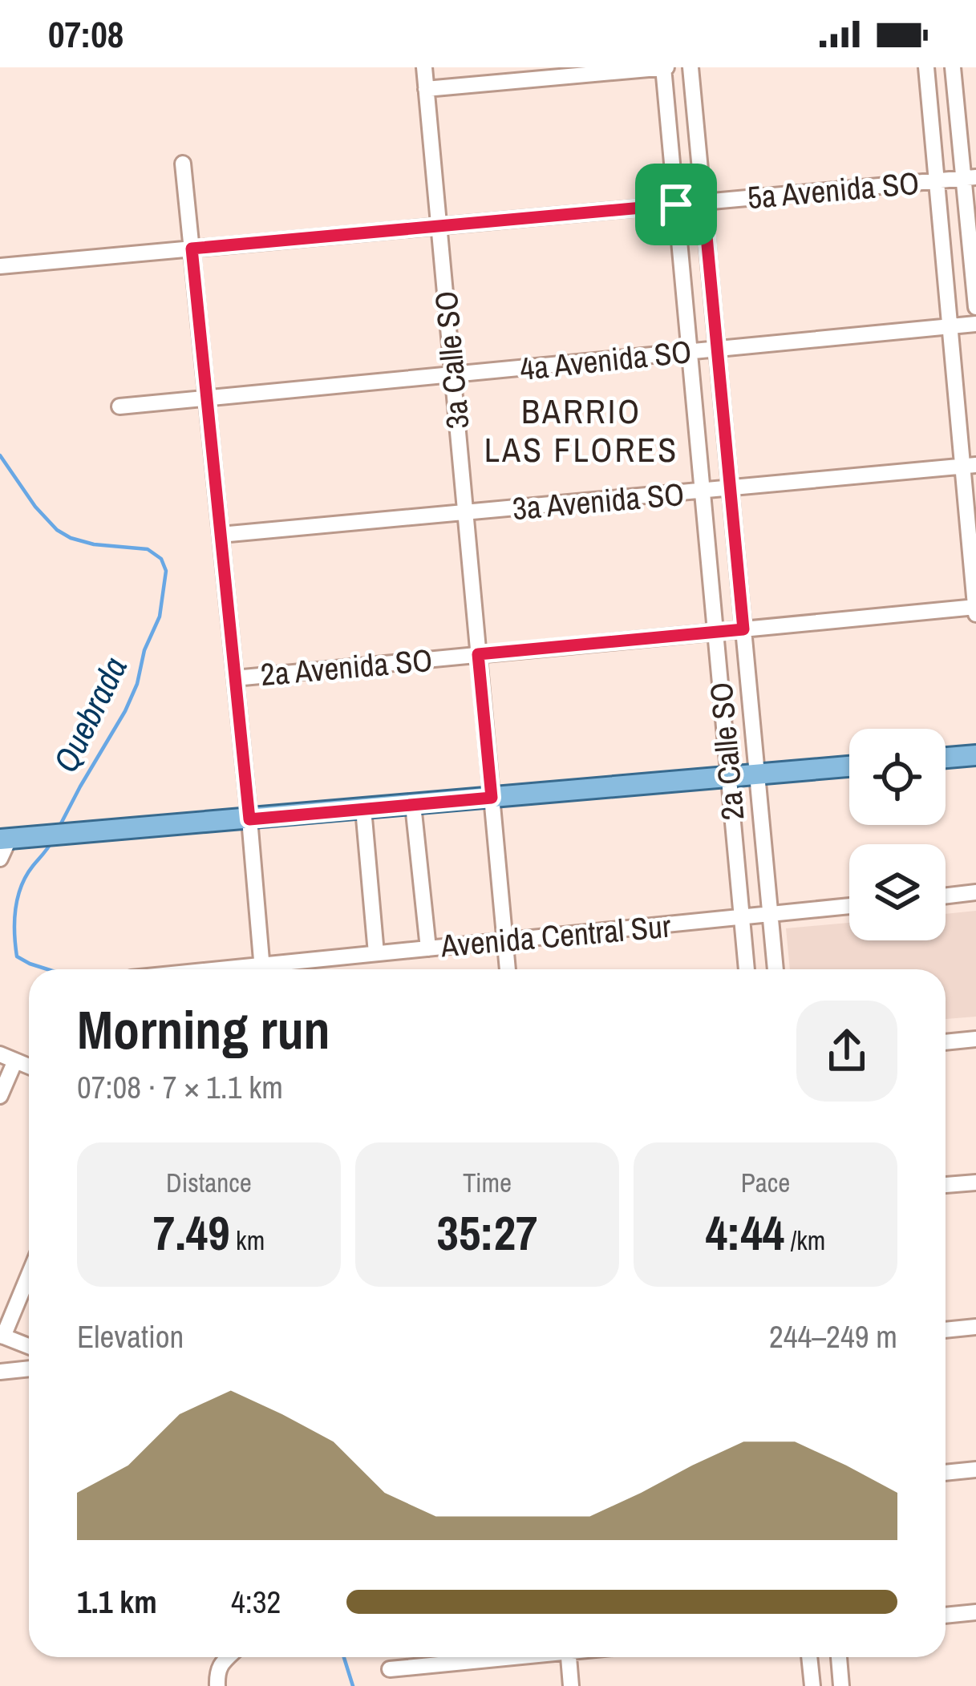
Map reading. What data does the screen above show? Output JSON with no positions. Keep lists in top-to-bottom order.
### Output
{
  "streets": {
    "street": [
      "5a Avenida SO",
      "3a Calle SO",
      "4a Avenida SO",
      "3a Avenida SO",
      "2a Avenida SO",
      "2a Calle SO",
      "Avenida Central Sur"
    ]
  },
  "crossings": [
    ["5a Avenida SO", "3a Calle SO"],
    ["5a Avenida SO", "2a Calle SO"],
    ["3a Calle SO", "4a Avenida SO"],
    ["3a Calle SO", "3a Avenida SO"],
    ["3a Calle SO", "2a Avenida SO"],
    ["3a Calle SO", "Avenida Central Sur"],
    ["4a Avenida SO", "2a Calle SO"],
    ["3a Avenida SO", "2a Calle SO"],
    ["2a Avenida SO", "2a Calle SO"],
    ["2a Calle SO", "Avenida Central Sur"]
  ],
  "districts": ["BARRIO LAS FLORES"],
  "water": ["Quebrada"],
  "page": {
    "status": "07:08",
    "heading": ["Morning run", "07:08 · 7 × 1.1 km"],
    "stats": [
      ["Distance", "7.49 km"],
      ["Time", "35:27"],
      ["Pace", "4:44 /km"]
    ],
    "chart": ["Elevation", "244–249 m"],
    "list": [
      {
        "name": "1.1 km",
        "note": "4:32"
      }
    ]
  }
}
